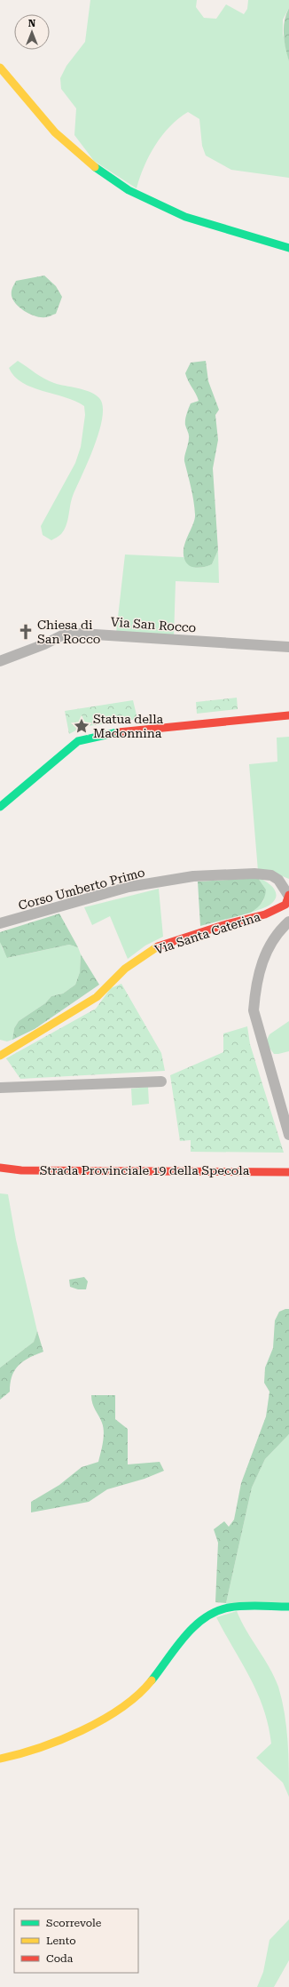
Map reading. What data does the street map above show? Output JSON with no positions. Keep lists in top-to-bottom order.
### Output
{
  "streets": {
    "street": [
      "Via San Rocco",
      "Corso Umberto Primo",
      "Via Santa Caterina",
      "Strada Provinciale 19 della Specola"
    ]
  },
  "crossings": [
    ["Corso Umberto Primo", "Via Santa Caterina"]
  ],
  "places": {
    "church": ["Chiesa di San Rocco"],
    "place": ["Statua della Madonnina"]
  },
  "legend": ["Scorrevole", "Lento", "Coda"],
  "north": "top"
}
